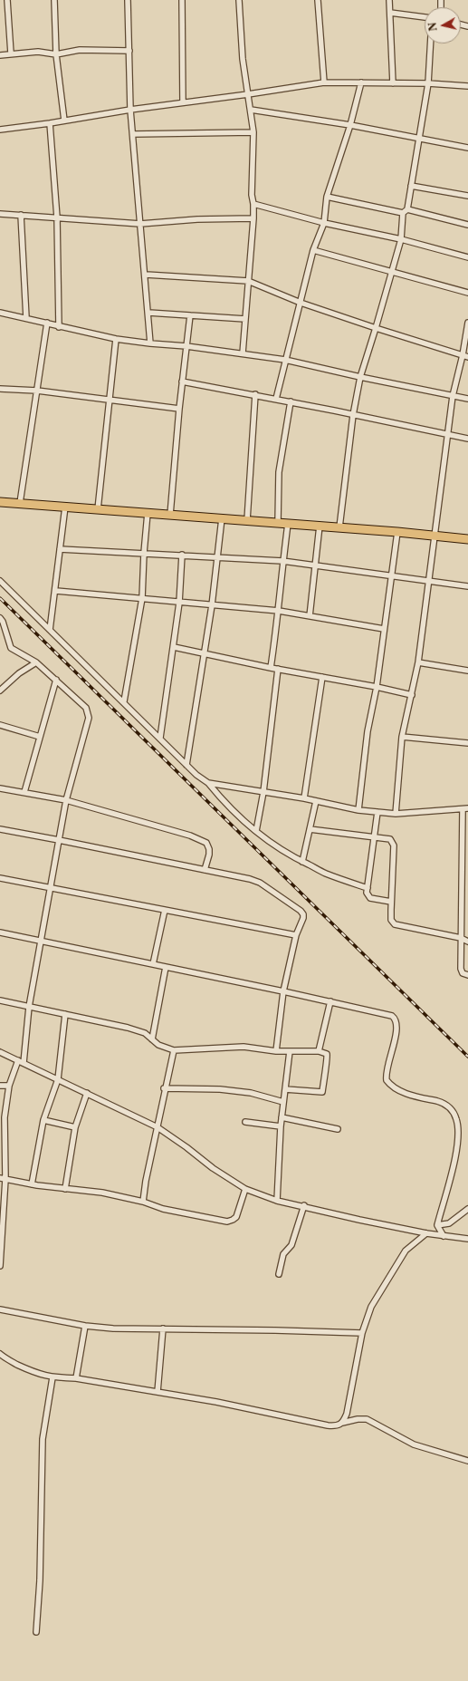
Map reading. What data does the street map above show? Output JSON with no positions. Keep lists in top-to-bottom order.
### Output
{
  "north": "left"
}
